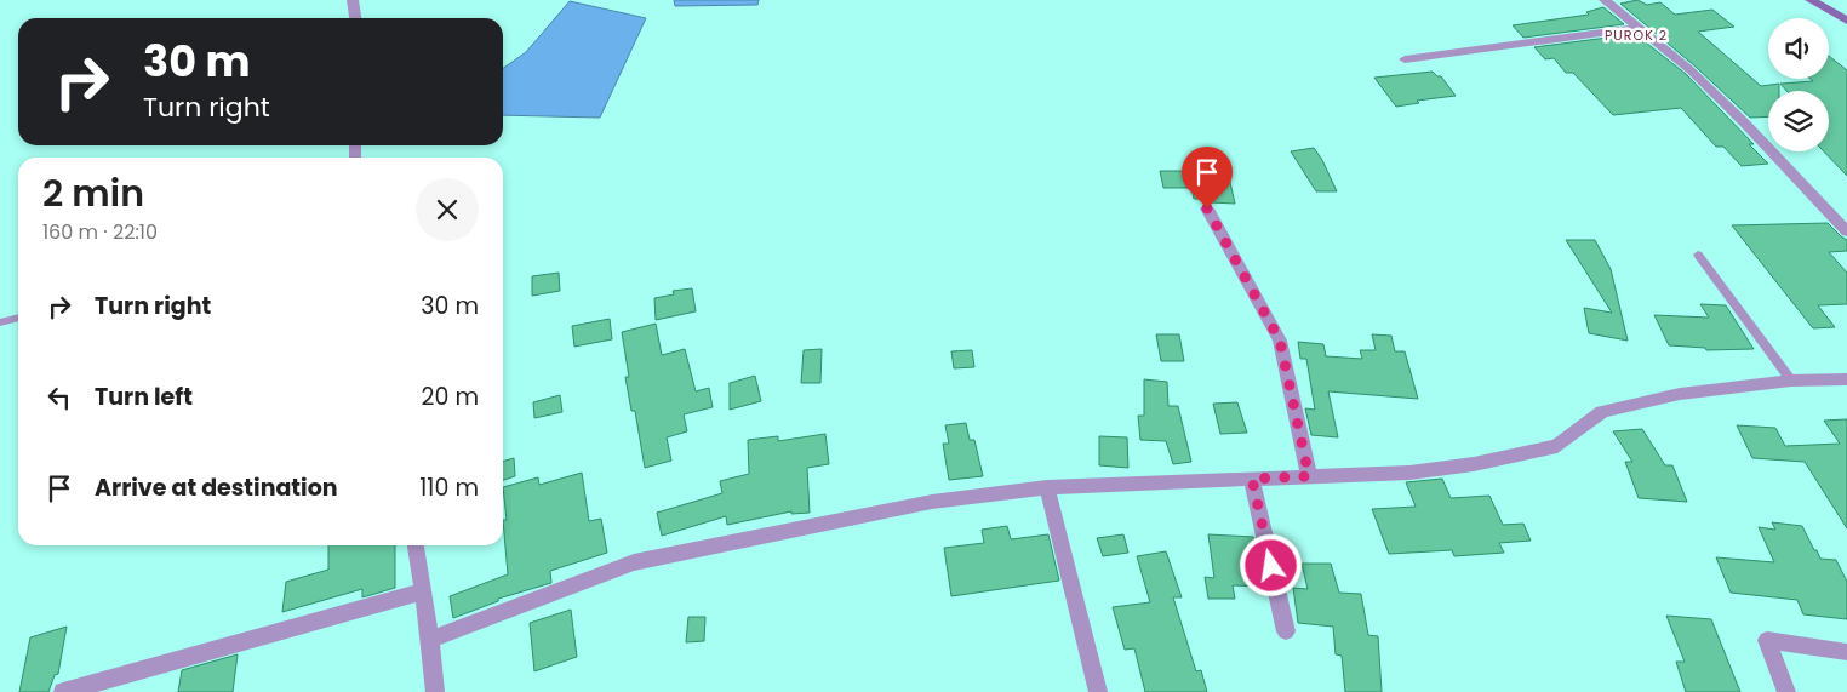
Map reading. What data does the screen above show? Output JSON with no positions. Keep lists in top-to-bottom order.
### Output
{
  "districts": ["PUROK 2"],
  "page": {
    "turn": ["30 m", "Turn right"],
    "heading": ["2 min", "160 m · 22:10"],
    "list": [
      {
        "name": "Turn right",
        "value": "30 m"
      },
      {
        "name": "Turn left",
        "value": "20 m"
      },
      {
        "name": "Arrive at destination",
        "value": "110 m"
      }
    ]
  }
}
